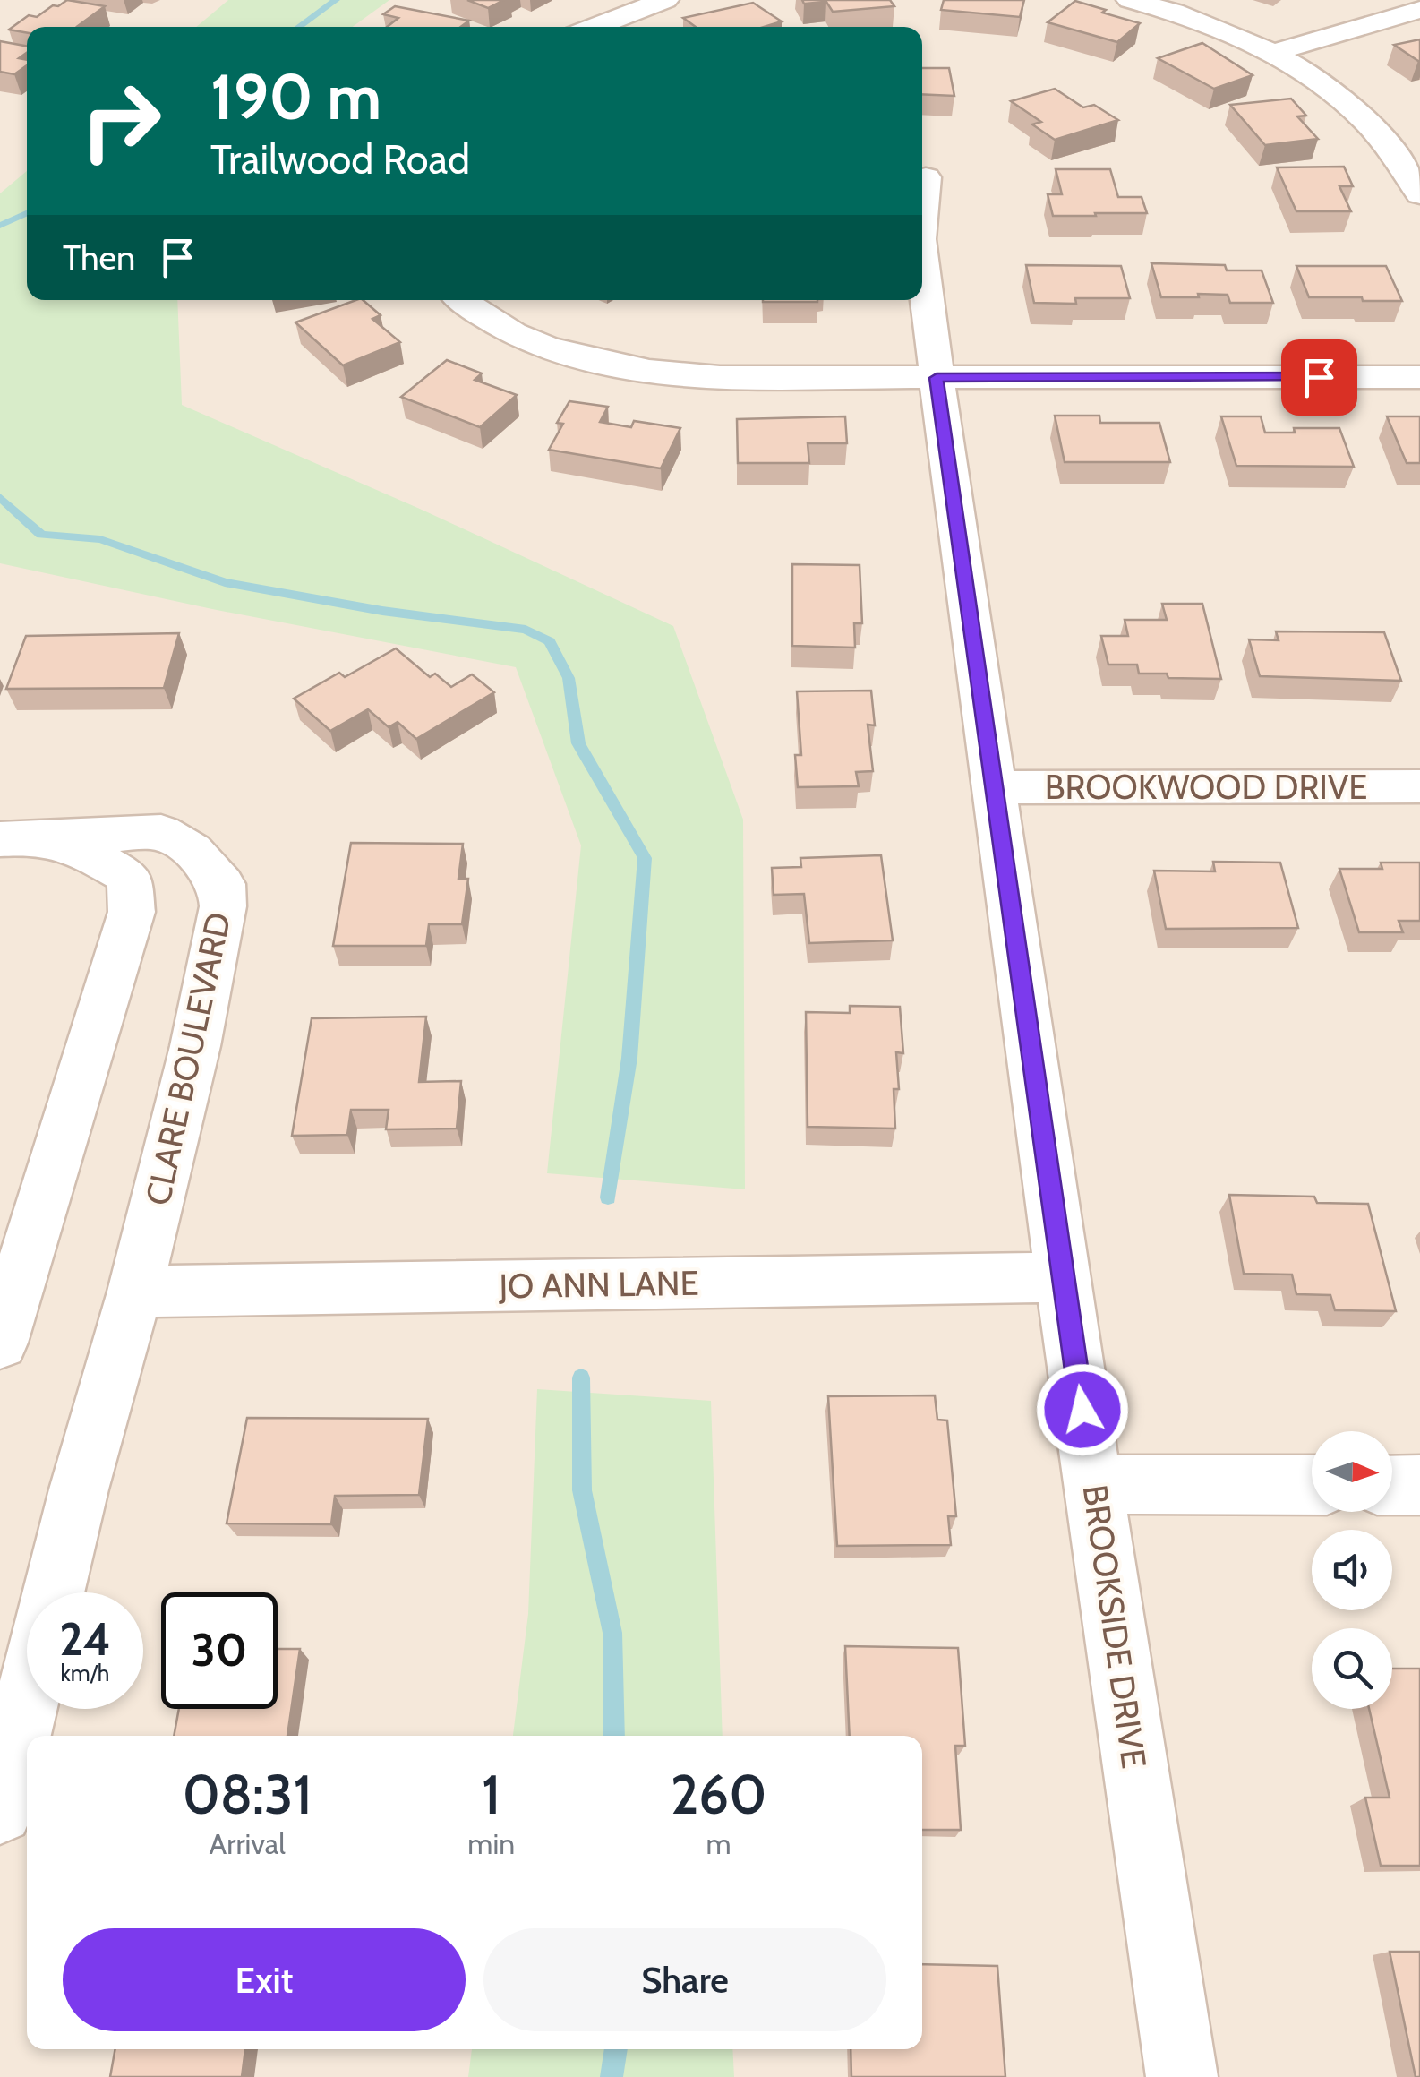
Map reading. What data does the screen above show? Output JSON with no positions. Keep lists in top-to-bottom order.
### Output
{
  "streets": {
    "street": [
      "BROOKWOOD DRIVE",
      "CLARE BOULEVARD",
      "JO ANN LANE",
      "BROOKSIDE DRIVE"
    ]
  },
  "crossings": [
    ["BROOKWOOD DRIVE", "BROOKSIDE DRIVE"],
    ["CLARE BOULEVARD", "JO ANN LANE"],
    ["JO ANN LANE", "BROOKSIDE DRIVE"]
  ],
  "north": "right",
  "page": {
    "turn": ["190 m", "Trailwood Road"],
    "then": "Then",
    "speed": "24 km/h",
    "limit": "30",
    "eta": [
      "08:31",
      "Arrival",
      "1",
      "min",
      "260",
      "m"
    ],
    "buttons": ["Exit", "Share"]
  }
}
